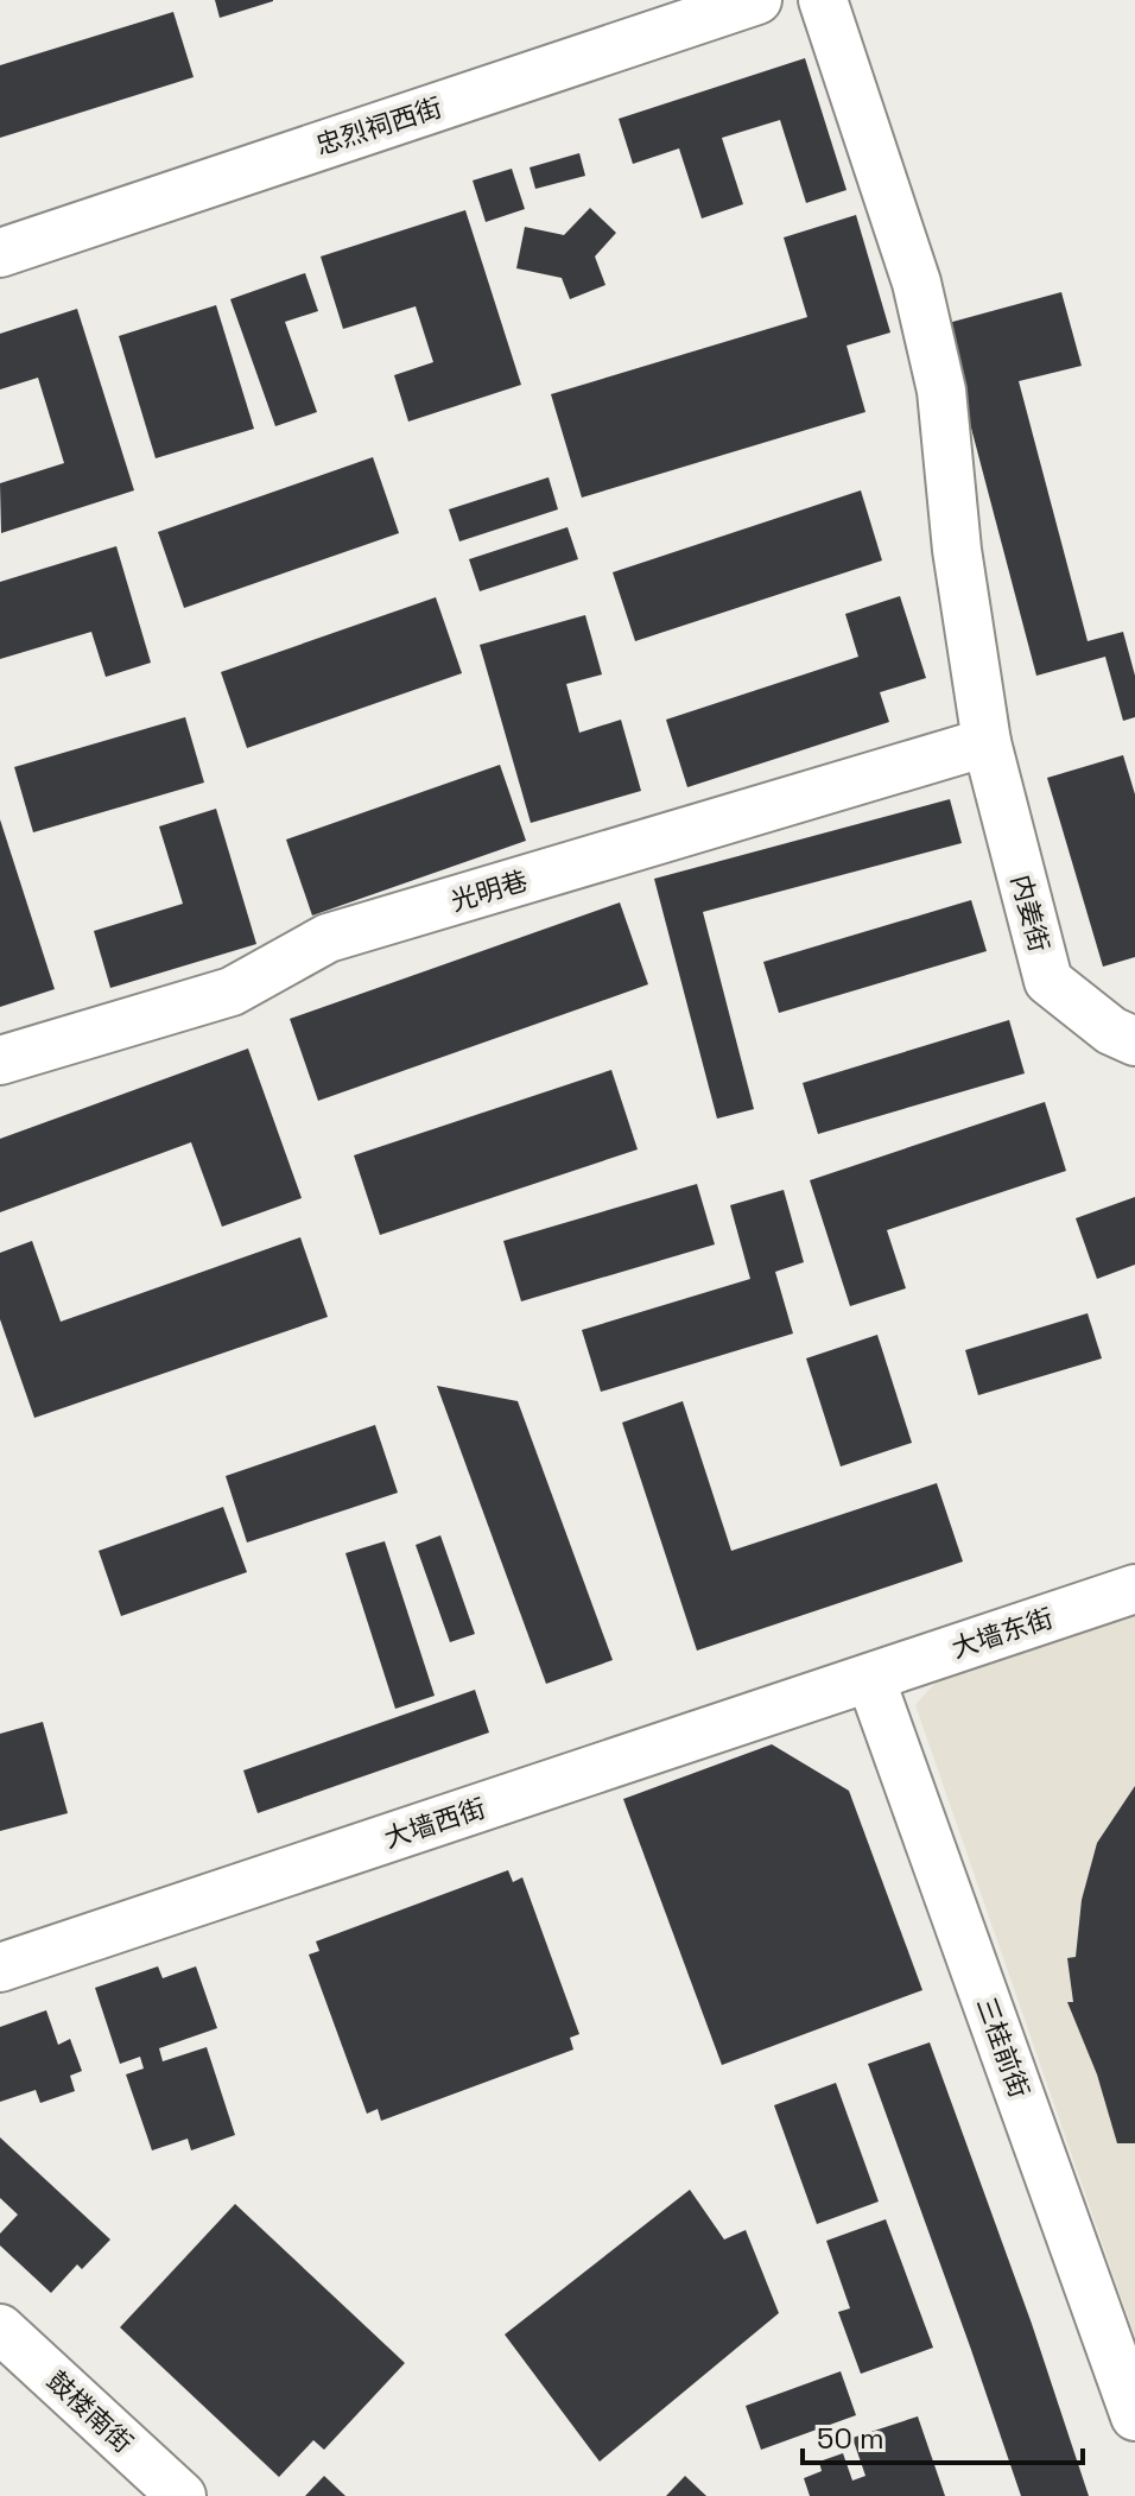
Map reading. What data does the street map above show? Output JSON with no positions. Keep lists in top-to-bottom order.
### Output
{
  "streets": {
    "street": [
      "忠烈祠西街",
      "光明巷",
      "内姜街",
      "大墙东街",
      "大墙西街",
      "三桂前街",
      "鼓楼南街"
    ]
  },
  "crossings": [
    ["光明巷", "内姜街"],
    ["大墙东街", "大墙西街"],
    ["大墙东街", "三桂前街"],
    ["大墙西街", "三桂前街"]
  ],
  "scale_bar": "50 m"
}
